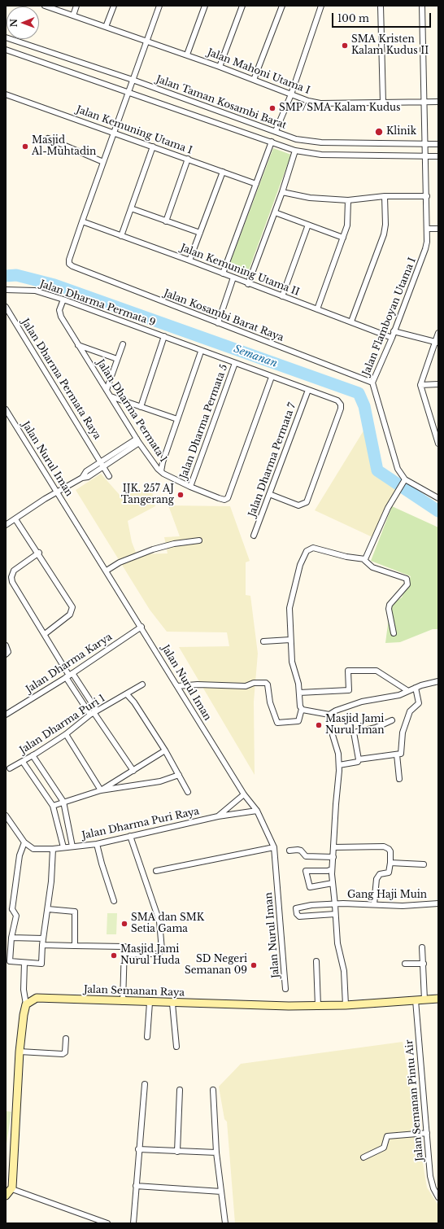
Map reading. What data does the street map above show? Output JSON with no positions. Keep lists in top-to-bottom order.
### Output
{
  "streets": {
    "street": [
      "Jalan Mahoni Utama I",
      "Jalan Taman Kosambi Barat",
      "Jalan Kemuning Utama I",
      "Jalan Kemuning Utama II",
      "Jalan Dharma Permata 9",
      "Jalan Kosambi Barat Raya",
      "Jalan Flamboyan Utama I",
      "Jalan Dharma Permata Raya",
      "Jalan Dharma Permata 1",
      "Jalan Dharma Permata 5",
      "Jalan Nurul Iman",
      "Jalan Dharma Permata 7",
      "Jalan Dharma Karya",
      "Jalan Dharma Puri 1",
      "Jalan Dharma Puri Raya",
      "Gang Haji Muin",
      "Jalan Semanan Raya",
      "Jalan Semanan Pintu Air"
    ]
  },
  "crossings": [
    ["Jalan Mahoni Utama I", "Jalan Flamboyan Utama I"],
    ["Jalan Taman Kosambi Barat", "Jalan Flamboyan Utama I"],
    ["Jalan Kemuning Utama II", "Jalan Kosambi Barat Raya"],
    ["Jalan Kemuning Utama II", "Jalan Flamboyan Utama I"],
    ["Jalan Dharma Permata 9", "Jalan Dharma Permata 1"],
    ["Jalan Dharma Permata 9", "Jalan Dharma Permata 5"],
    ["Jalan Dharma Permata 9", "Jalan Dharma Permata 7"],
    ["Jalan Kosambi Barat Raya", "Jalan Flamboyan Utama I"],
    ["Jalan Dharma Permata 1", "Jalan Dharma Permata 5"],
    ["Jalan Nurul Iman", "Jalan Dharma Karya"],
    ["Jalan Nurul Iman", "Jalan Dharma Puri Raya"],
    ["Jalan Semanan Raya", "Jalan Semanan Pintu Air"]
  ],
  "water": ["Semanan"],
  "places": [
    "SMA Kristen Kalam Kudus II",
    "SMP/SMA Kalam Kudus",
    "Klinik",
    "Masjid Al-Muhtadin",
    "IJK. 257 AJ Tangerang",
    "Masjid Jami Nurul Iman",
    "SMA dan SMK Setia Gama",
    "Masjid Jami Nurul Huda",
    "SD Negeri Semanan 09"
  ],
  "scale_bar": "100 m",
  "north": "left"
}
